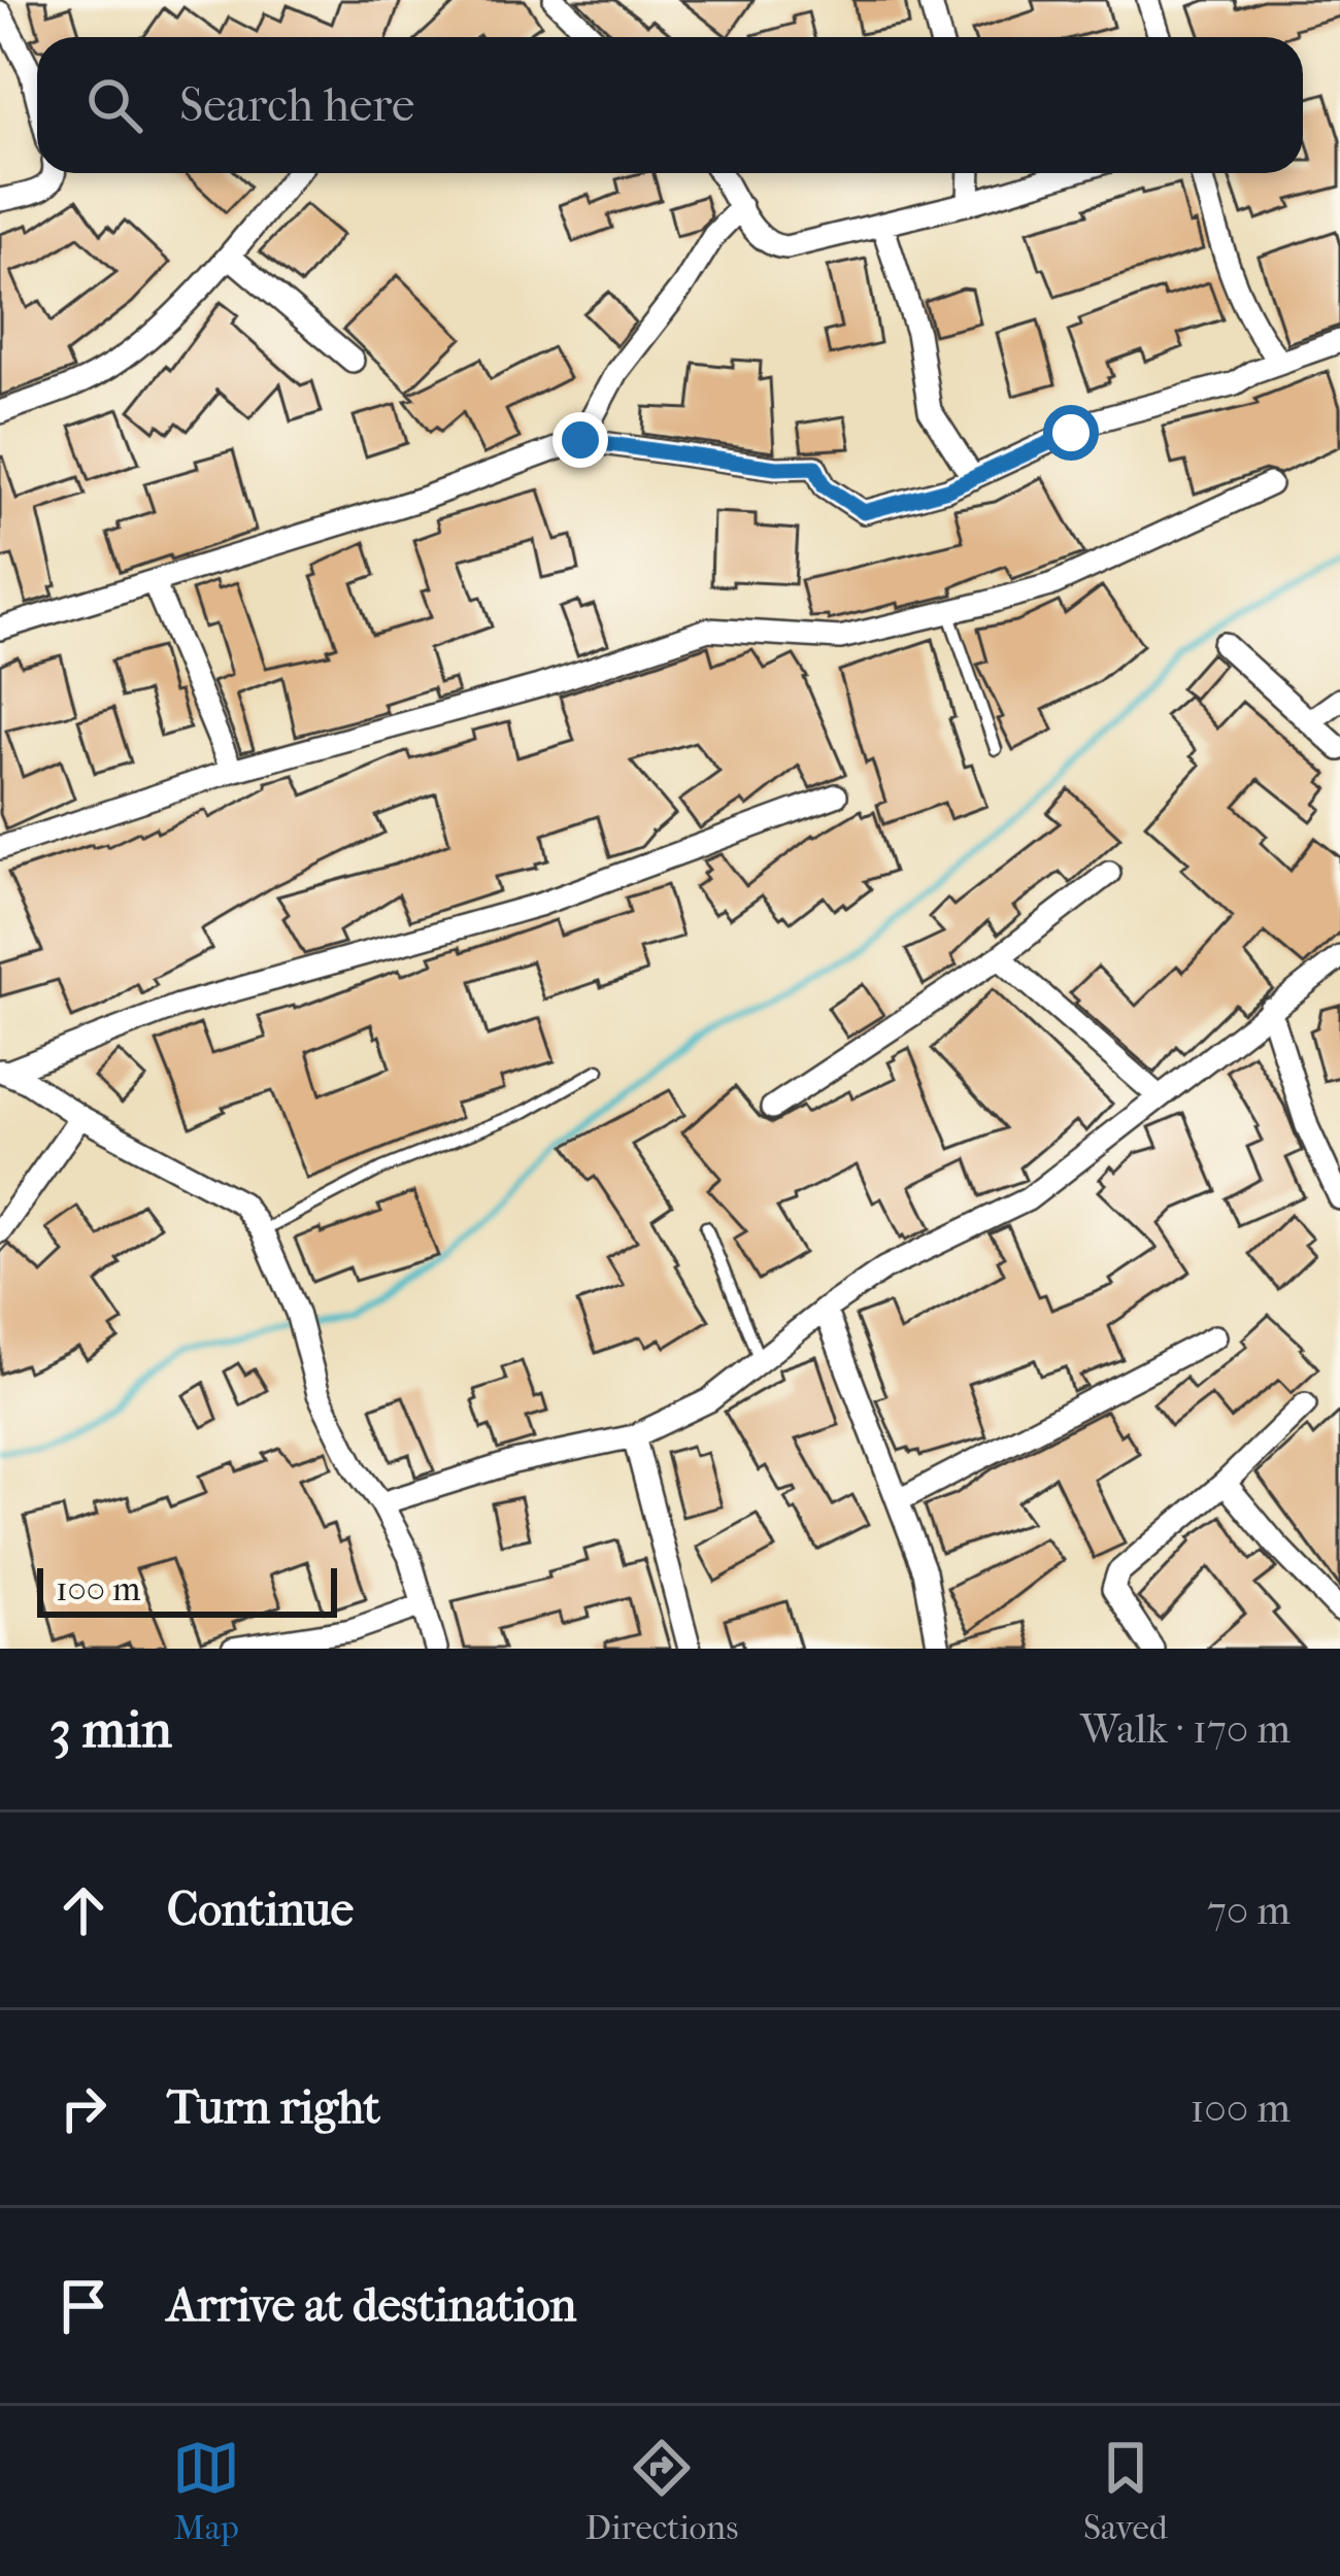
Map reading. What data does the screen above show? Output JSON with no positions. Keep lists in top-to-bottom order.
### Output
{
  "scale_bar": "100 m",
  "page": {
    "search": "Search here",
    "scale": "100 m",
    "heading": ["3 min", "Walk · 170 m"],
    "list": [
      ["Continue", "70 m"],
      ["Turn right", "100 m"],
      "Arrive at destination"
    ],
    "nav": ["Map", "Directions", "Saved"]
  }
}
